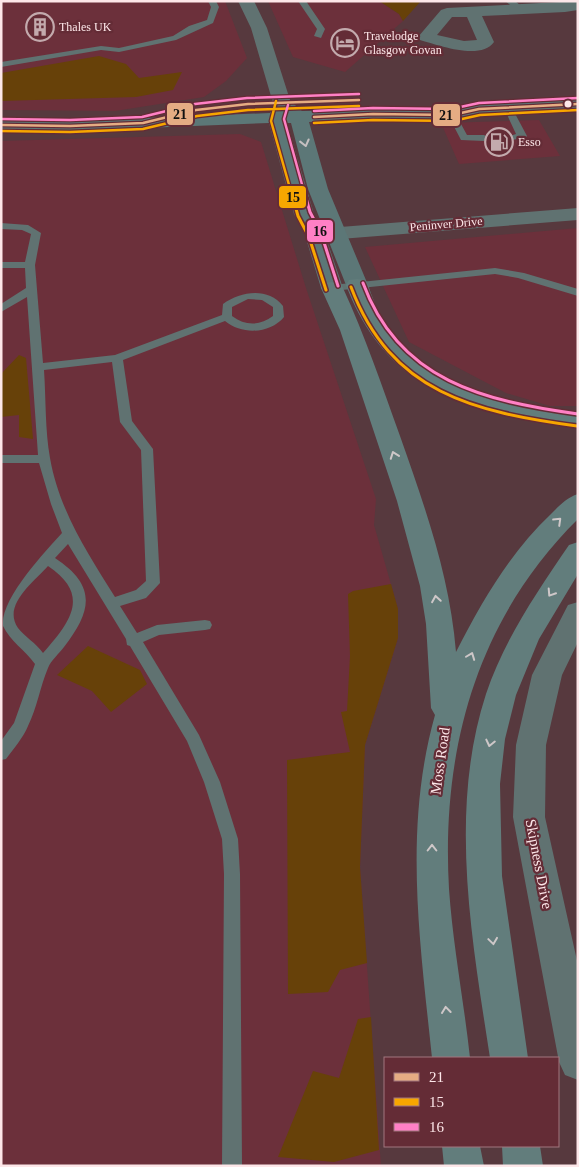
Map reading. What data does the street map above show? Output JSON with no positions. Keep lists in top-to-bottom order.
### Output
{
  "streets": {
    "main road": ["Moss Road"],
    "street": ["Peninver Drive", "Skipness Drive"]
  },
  "places": {
    "building": ["Thales UK"],
    "hotel": ["Travelodge Glasgow Govan"],
    "fuel station": ["Esso"]
  },
  "lines": ["transit line 16", "transit line 21", "transit line 15"],
  "legend": ["21", "15", "16"]
}
